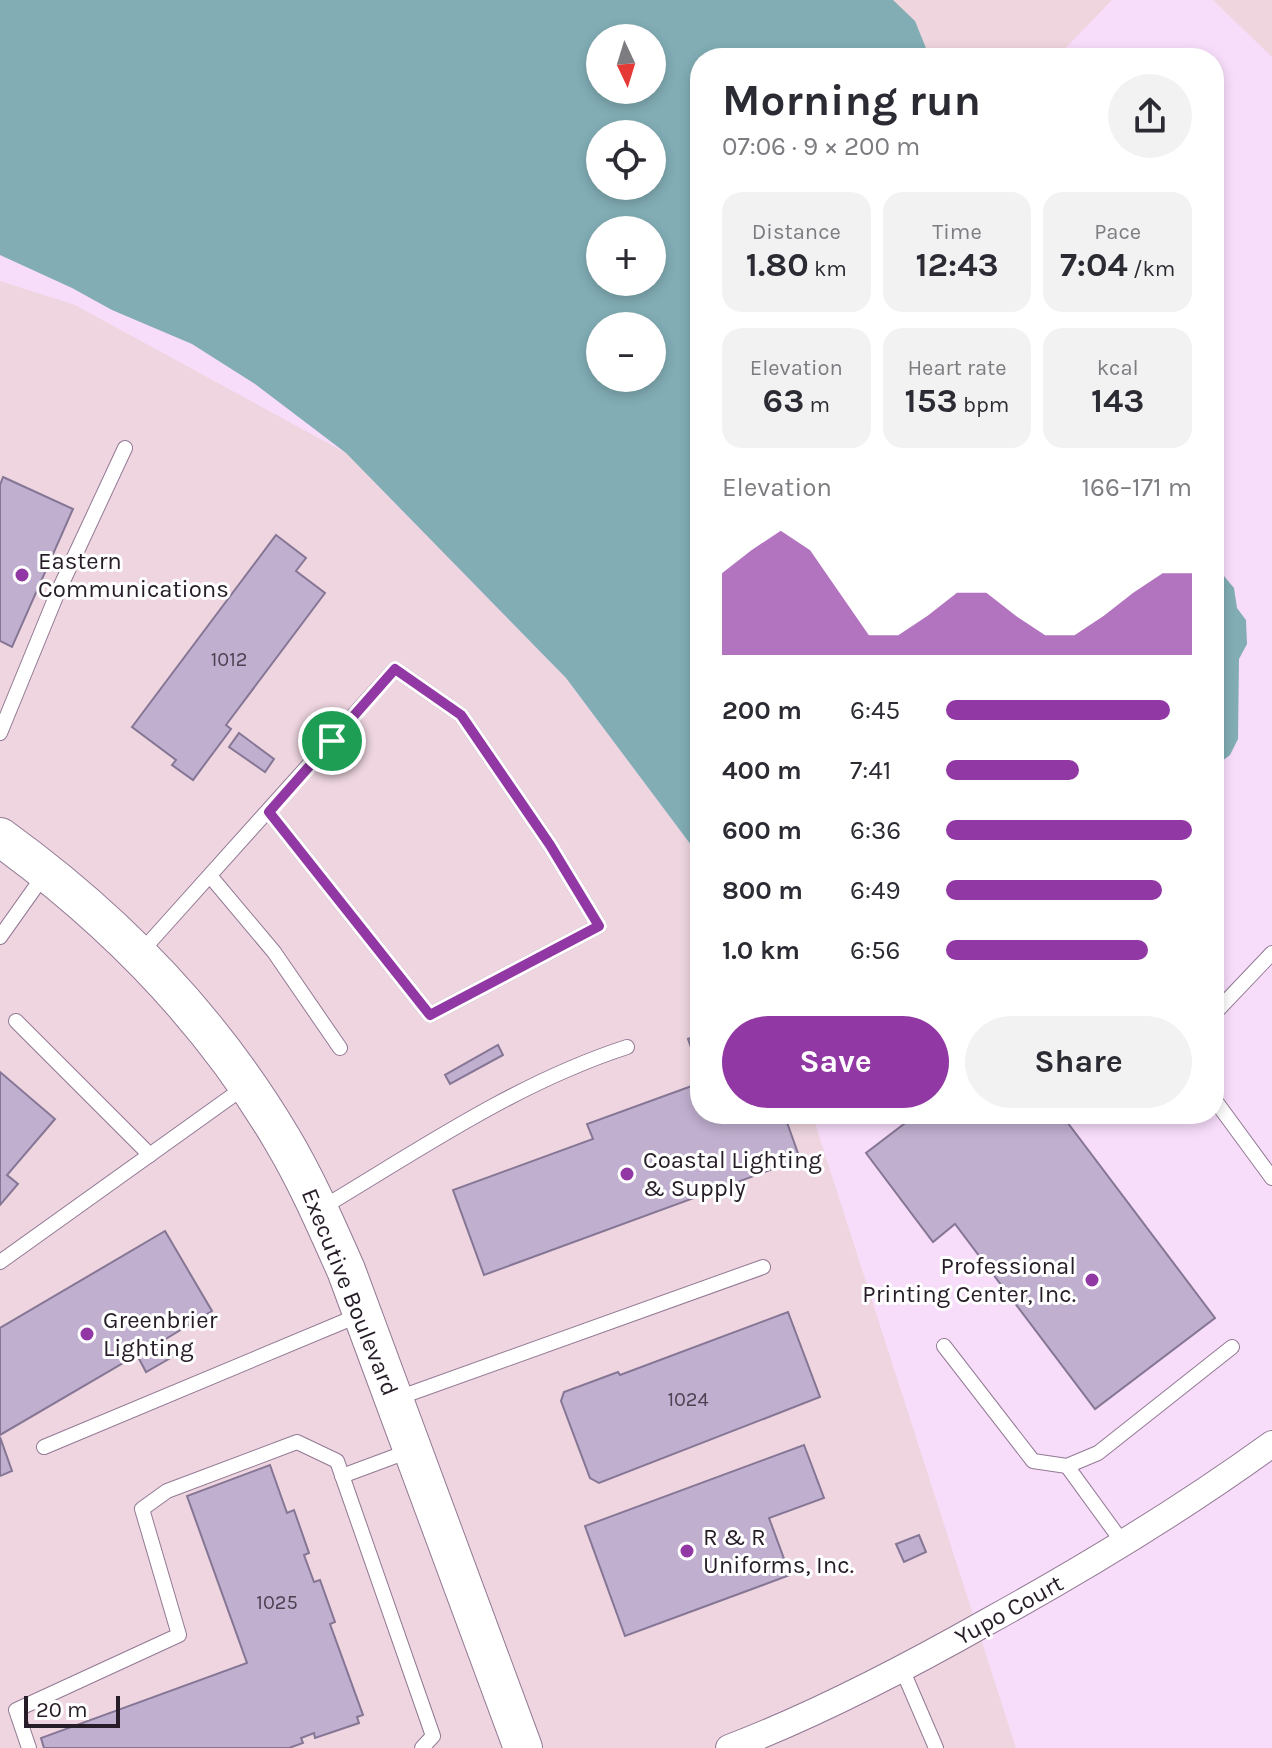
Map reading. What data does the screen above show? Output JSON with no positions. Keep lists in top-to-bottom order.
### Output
{
  "streets": {
    "street": ["Executive Boulevard", "Yupo Court"]
  },
  "places": [
    "Eastern Communications",
    "Coastal Lighting & Supply",
    "Professional Printing Center, Inc.",
    "Greenbrier Lighting",
    "R & R Uniforms, Inc."
  ],
  "house_numbers": ["1012", "1024", "1025"],
  "scale_bar": "20 m",
  "north": "bottom",
  "page": {
    "map_buttons": ["+", "−"],
    "heading": ["Morning run", "07:06 · 9 × 200 m"],
    "stats": [
      ["Distance", "1.80 km"],
      ["Time", "12:43"],
      ["Pace", "7:04 /km"],
      ["Elevation", "63 m"],
      ["Heart rate", "153 bpm"],
      ["kcal", "143"]
    ],
    "chart": ["Elevation", "166–171 m"],
    "list": [
      {
        "name": "200 m",
        "note": "6:45"
      },
      {
        "name": "400 m",
        "note": "7:41"
      },
      {
        "name": "600 m",
        "note": "6:36"
      },
      {
        "name": "800 m",
        "note": "6:49"
      },
      {
        "name": "1.0 km",
        "note": "6:56"
      }
    ],
    "buttons": ["Save", "Share"],
    "scale": "20 m"
  }
}
